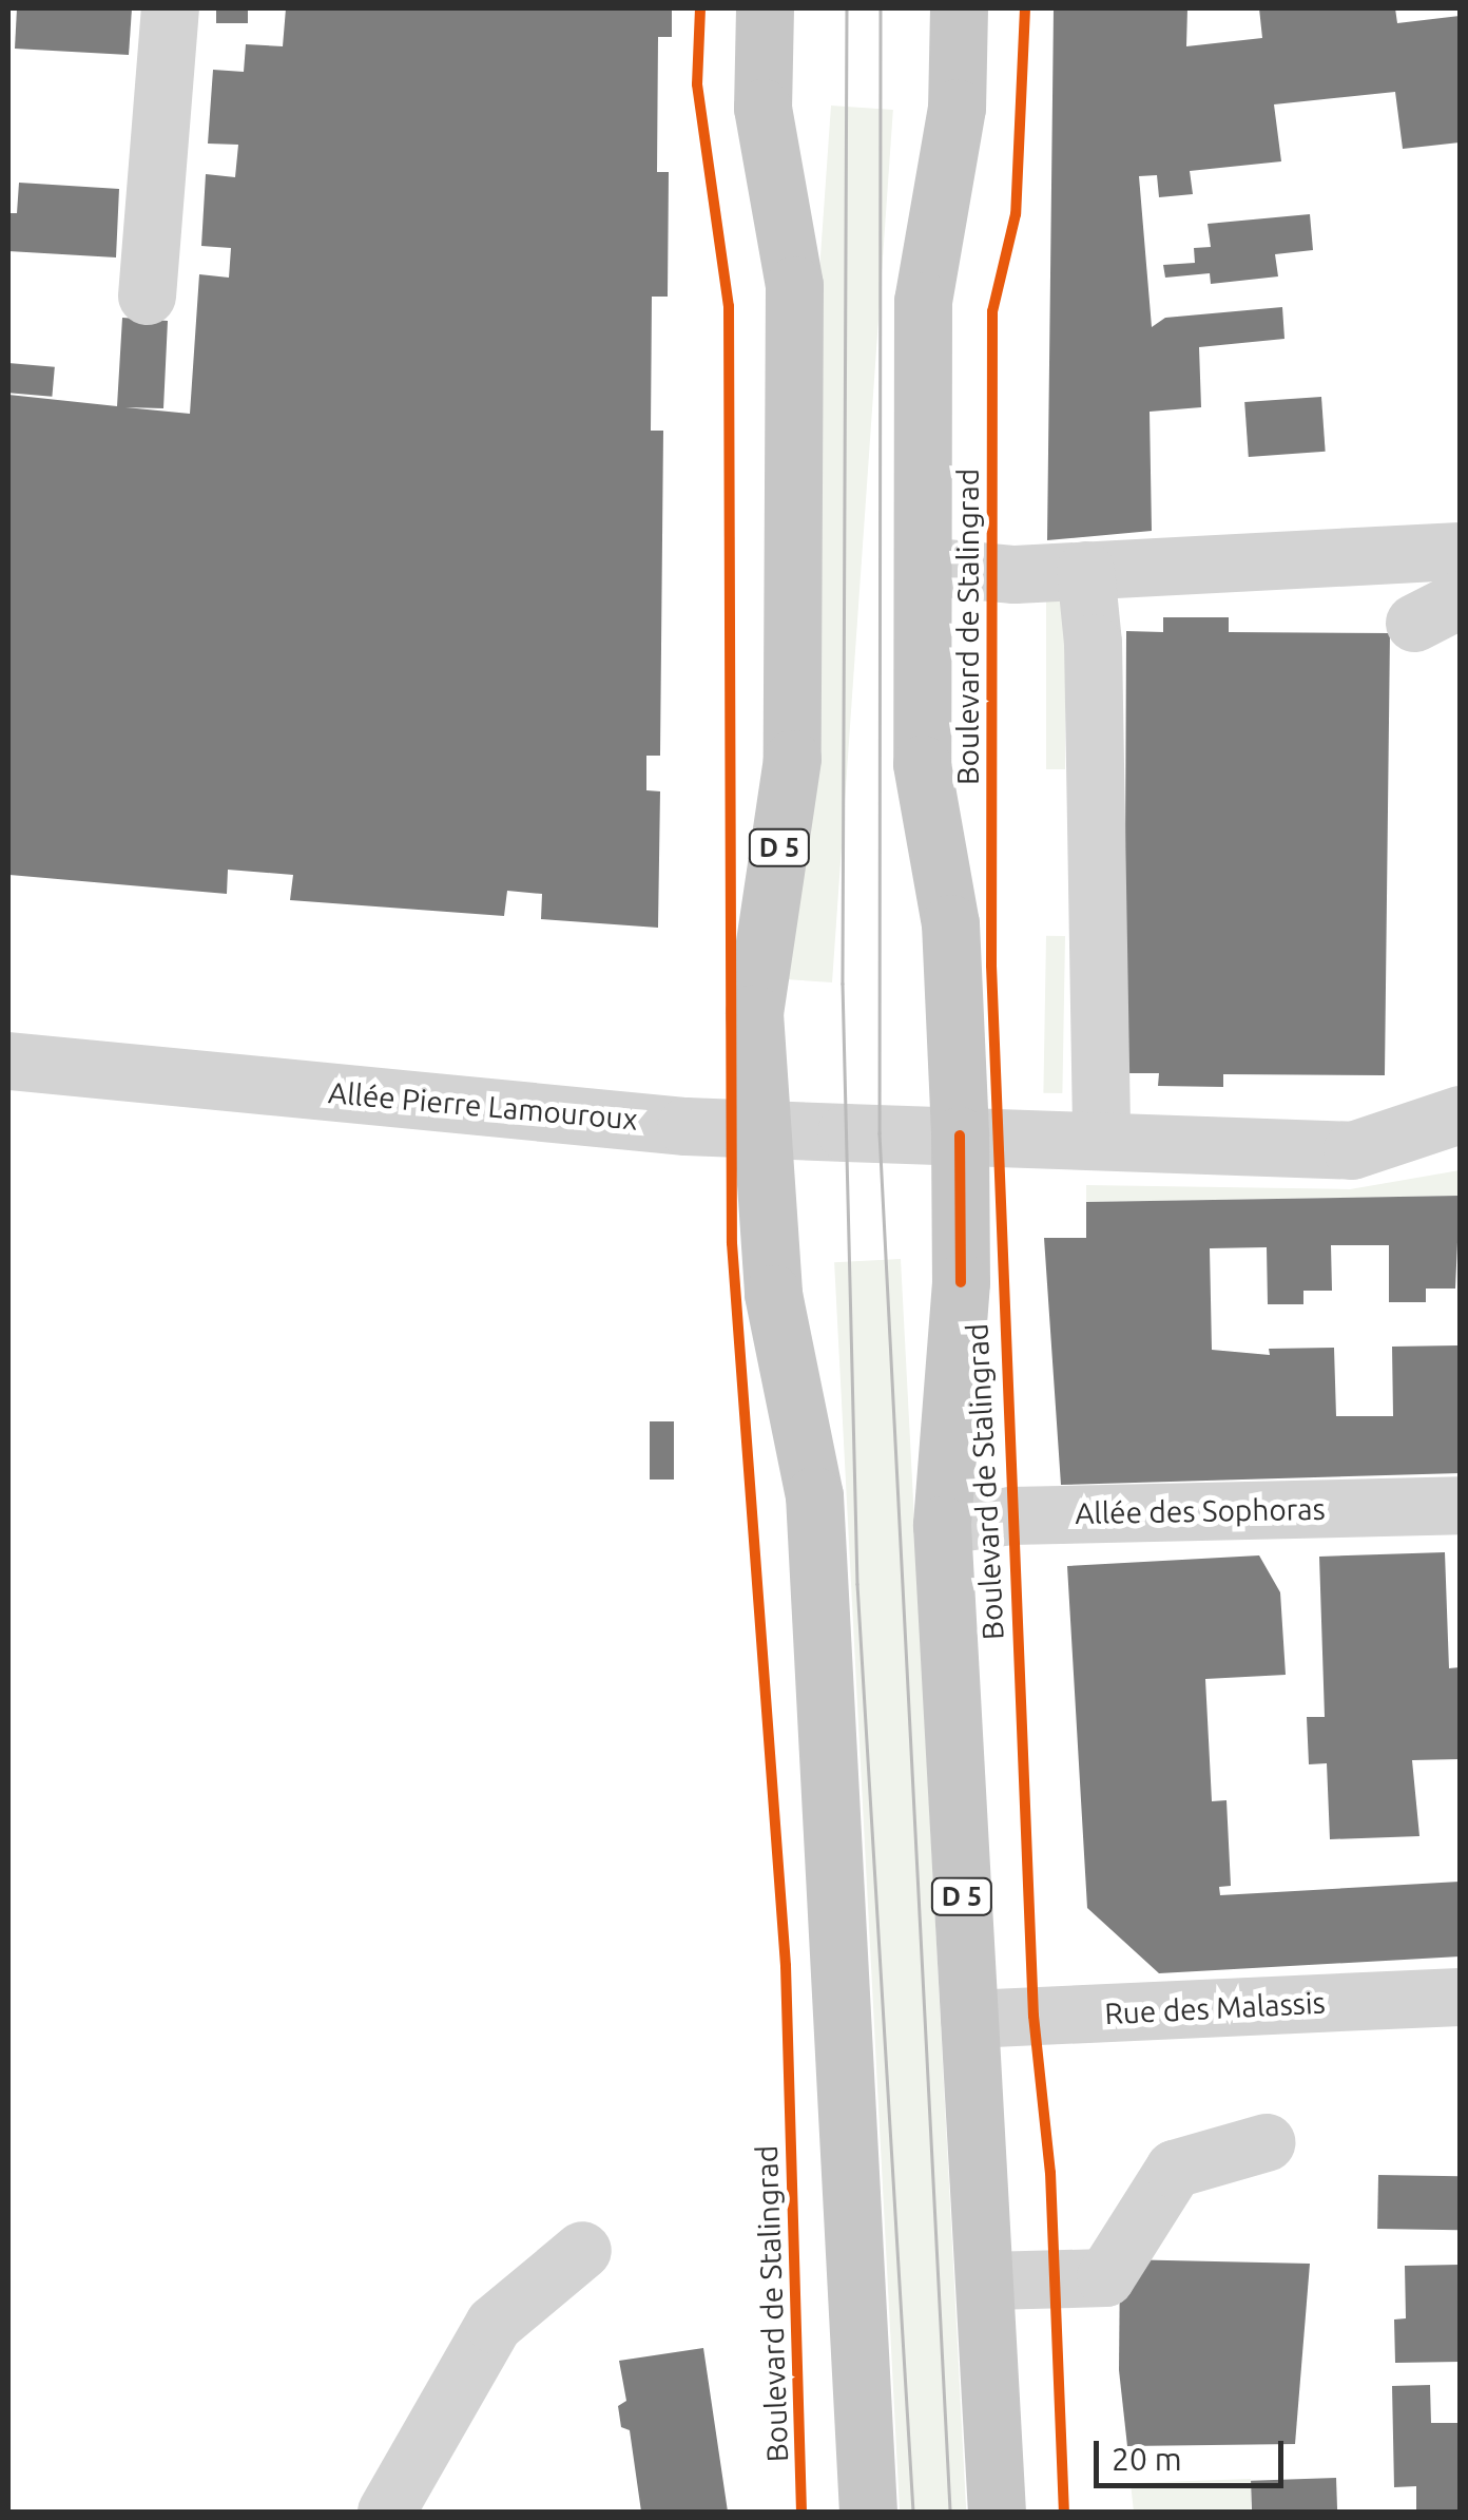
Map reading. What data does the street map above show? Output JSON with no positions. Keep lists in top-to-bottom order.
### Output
{
  "streets": {
    "main road": ["Boulevard de Stalingrad", "D 5"],
    "street": ["Allée Pierre Lamouroux", "Allée des Sophoras", "Rue des Malassis"]
  },
  "crossings": [
    ["Boulevard de Stalingrad", "Allée Pierre Lamouroux"],
    ["Boulevard de Stalingrad", "Allée des Sophoras"],
    ["Boulevard de Stalingrad", "Rue des Malassis"],
    ["D 5", "Allée Pierre Lamouroux"]
  ],
  "scale_bar": "20 m"
}
